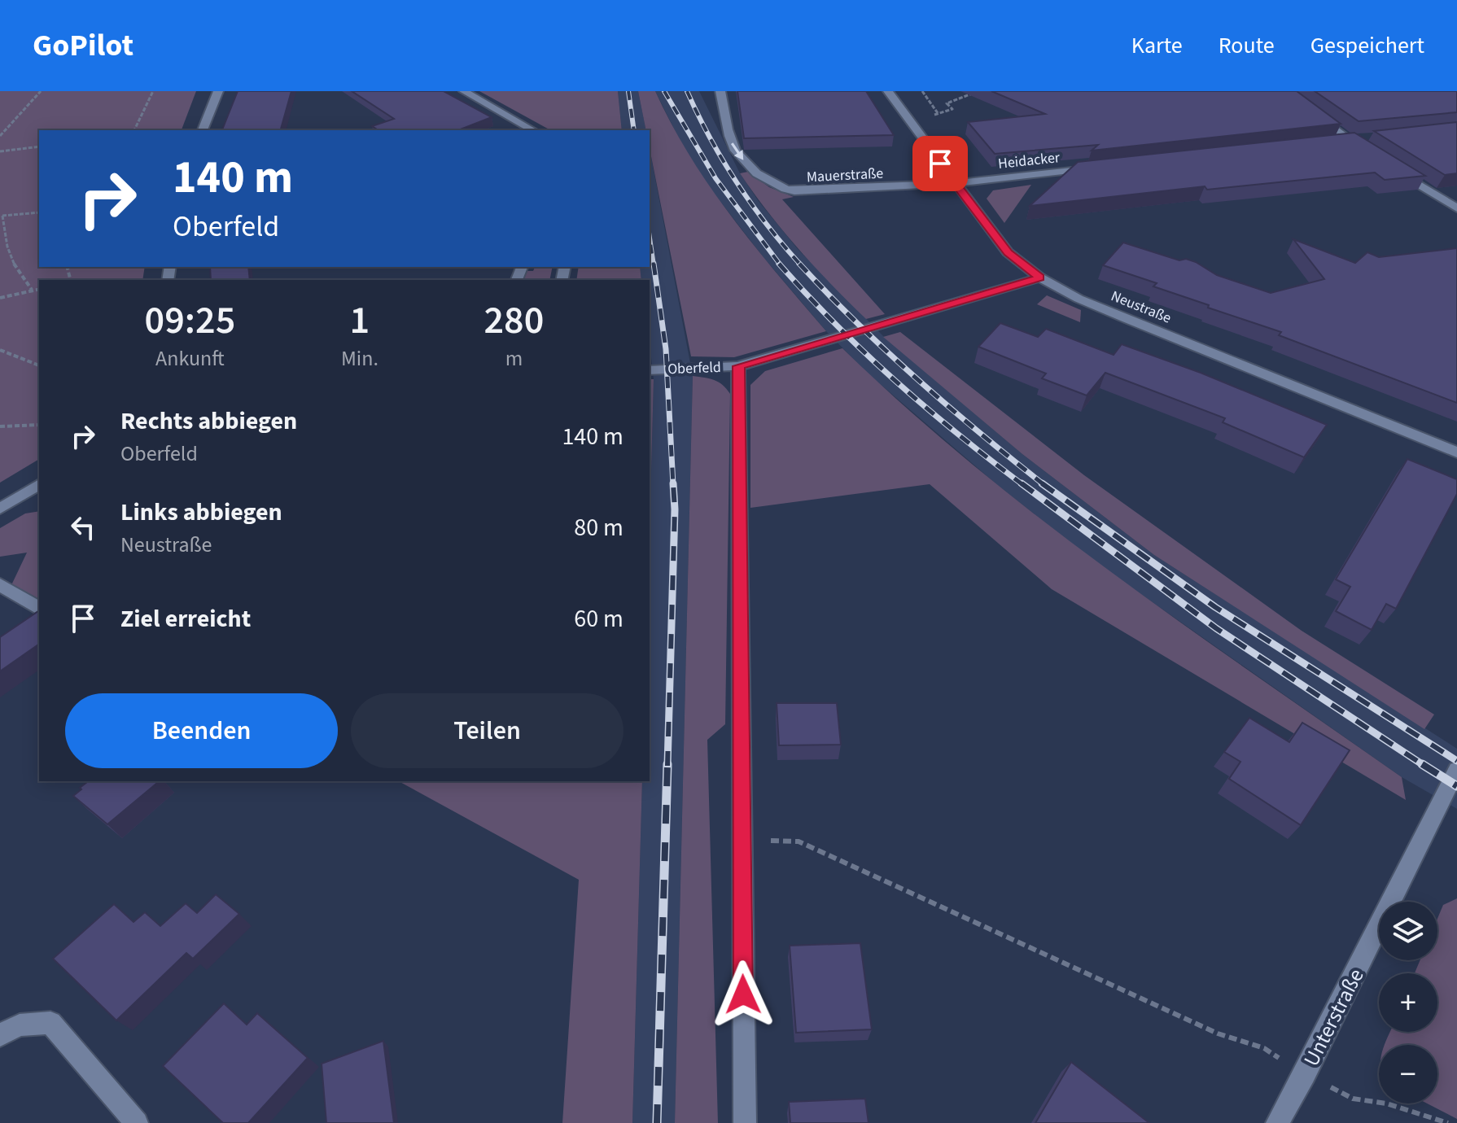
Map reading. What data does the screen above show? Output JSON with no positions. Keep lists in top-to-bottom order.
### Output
{
  "streets": {
    "street": [
      "Heidacker",
      "Mauerstraße",
      "Neustraße",
      "Oberfeld",
      "Unterstraße"
    ]
  },
  "crossings": [
    ["Heidacker", "Mauerstraße"],
    ["Heidacker", "Neustraße"],
    ["Mauerstraße", "Neustraße"],
    ["Neustraße", "Oberfeld"]
  ],
  "one_way": ["Mauerstraße"],
  "page": {
    "header": "GoPilot",
    "nav": ["Karte", "Route", "Gespeichert"],
    "turn": ["140 m", "Oberfeld"],
    "eta": [
      "09:25",
      "Ankunft",
      "1",
      "Min.",
      "280",
      "m"
    ],
    "list": [
      {
        "name": "Rechts abbiegen",
        "note": "Oberfeld",
        "value": "140 m"
      },
      {
        "name": "Links abbiegen",
        "note": "Neustraße",
        "value": "80 m"
      },
      {
        "name": "Ziel erreicht",
        "value": "60 m"
      }
    ],
    "buttons": ["Beenden", "Teilen"],
    "map_buttons": ["+", "−"]
  }
}
